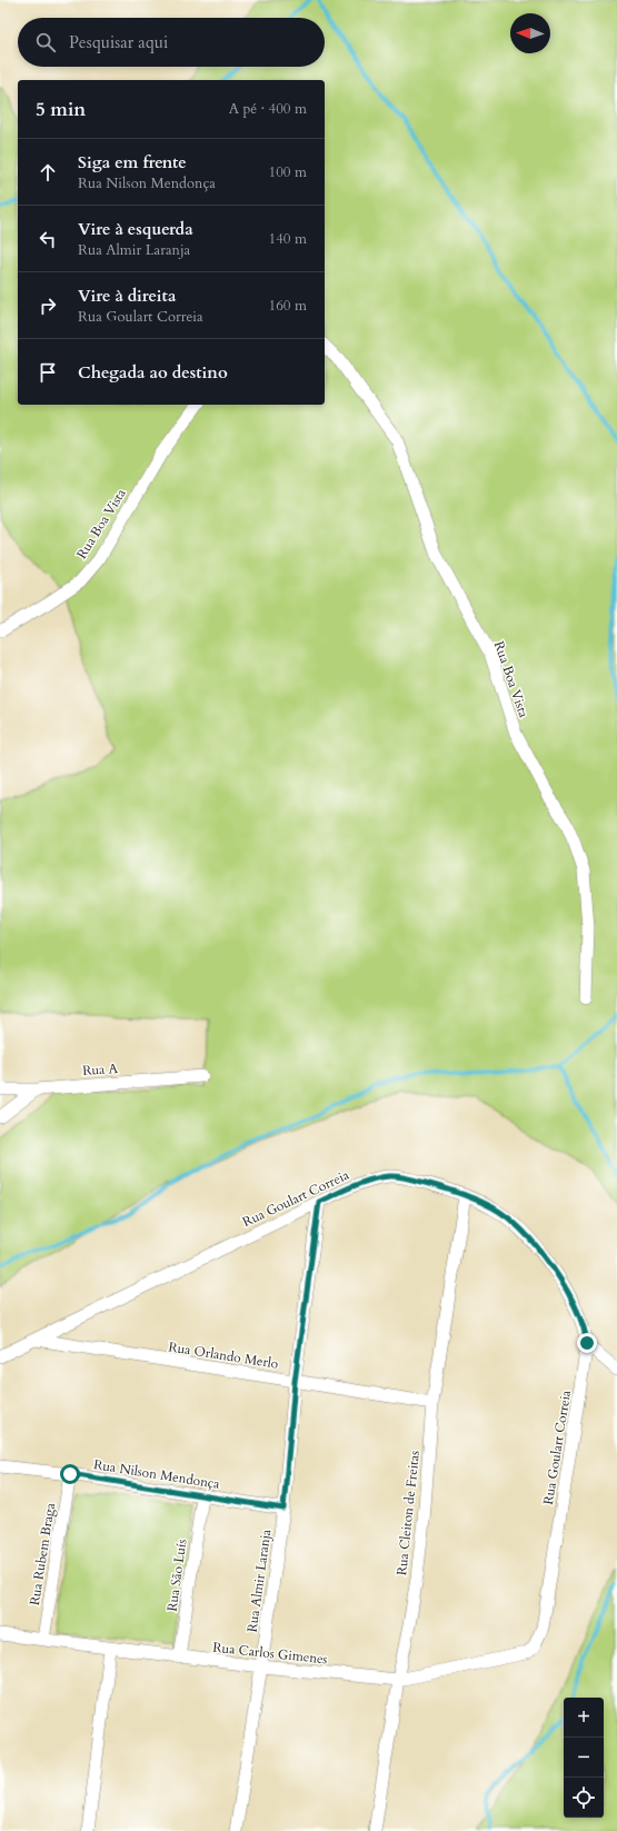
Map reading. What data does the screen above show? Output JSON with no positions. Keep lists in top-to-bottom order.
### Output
{
  "streets": {
    "street": [
      "Rua Boa Vista",
      "Rua A",
      "Rua Goulart Correia",
      "Rua Orlando Merlo",
      "Rua Nilson Mendonça",
      "Rua Cleiton de Freitas",
      "Rua Rubem Braga",
      "Rua São Luís",
      "Rua Almir Laranja",
      "Rua Carlos Gimenes"
    ]
  },
  "crossings": [
    ["Rua Goulart Correia", "Rua Orlando Merlo"],
    ["Rua Goulart Correia", "Rua Cleiton de Freitas"],
    ["Rua Goulart Correia", "Rua Almir Laranja"],
    ["Rua Goulart Correia", "Rua Carlos Gimenes"],
    ["Rua Orlando Merlo", "Rua Cleiton de Freitas"],
    ["Rua Orlando Merlo", "Rua Almir Laranja"],
    ["Rua Nilson Mendonça", "Rua Rubem Braga"],
    ["Rua Nilson Mendonça", "Rua São Luís"],
    ["Rua Nilson Mendonça", "Rua Almir Laranja"],
    ["Rua Cleiton de Freitas", "Rua Carlos Gimenes"],
    ["Rua Rubem Braga", "Rua Carlos Gimenes"],
    ["Rua São Luís", "Rua Carlos Gimenes"],
    ["Rua Almir Laranja", "Rua Carlos Gimenes"]
  ],
  "north": "left",
  "page": {
    "search": "Pesquisar aqui",
    "heading": ["5 min", "A pé · 400 m"],
    "list": [
      ["Siga em frente", "Rua Nilson Mendonça", "100 m"],
      ["Vire à esquerda", "Rua Almir Laranja", "140 m"],
      ["Vire à direita", "Rua Goulart Correia", "160 m"],
      "Chegada ao destino"
    ],
    "map_buttons": ["+", "−"]
  }
}
